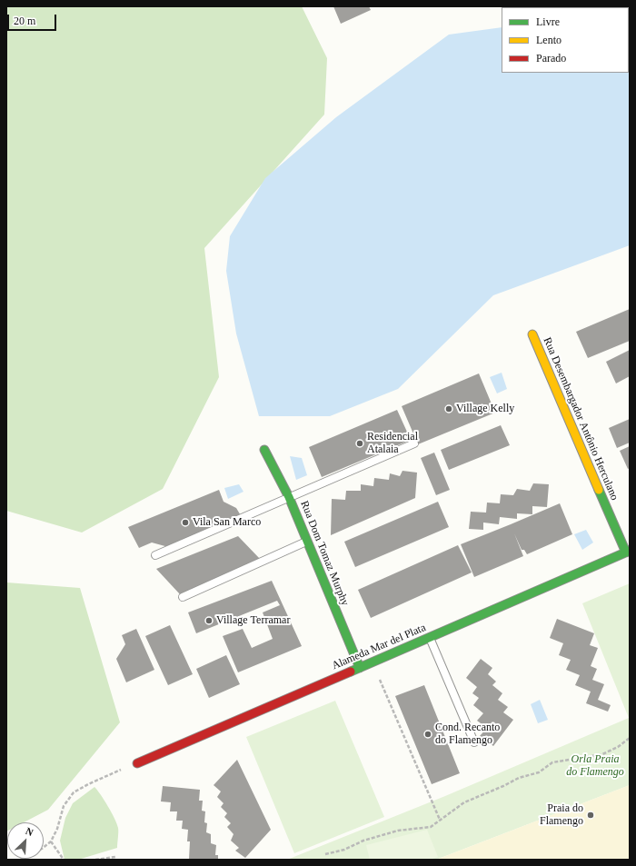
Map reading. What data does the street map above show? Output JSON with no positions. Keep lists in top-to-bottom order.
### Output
{
  "streets": {
    "street": ["Rua Desembargador Antônio Herculano", "Rua Dom Tomaz Murphy", "Alameda Mar del Plata"]
  },
  "crossings": [
    ["Rua Desembargador Antônio Herculano", "Alameda Mar del Plata"],
    ["Rua Dom Tomaz Murphy", "Alameda Mar del Plata"]
  ],
  "parks": ["Orla Praia do Flamengo"],
  "places": [
    "Village Kelly",
    "Residencial Atalaia",
    "Vila San Marco",
    "Village Terramar",
    "Cond. Recanto do Flamengo",
    "Praia do Flamengo"
  ],
  "legend": ["Livre", "Lento", "Parado"],
  "scale_bar": "20 m",
  "north": "top right"
}
